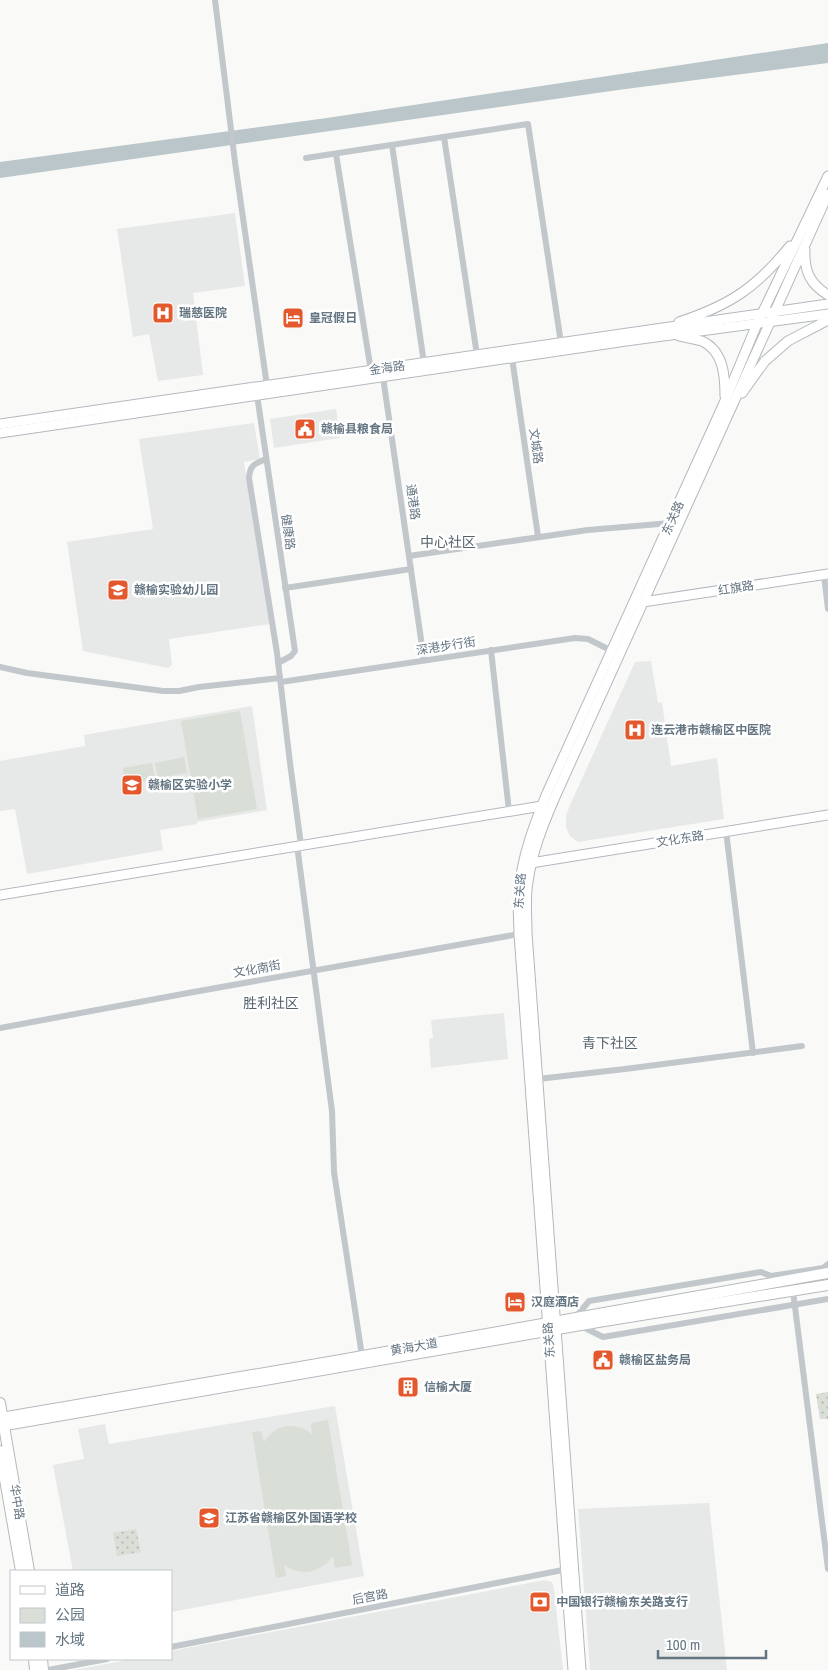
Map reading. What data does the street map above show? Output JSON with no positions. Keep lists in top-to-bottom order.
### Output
{
  "streets": {
    "main road": [
      "金海路",
      "东关路",
      "红旗路",
      "文化东路",
      "黄海大道",
      "华中路"
    ],
    "street": [
      "文城路",
      "通港路",
      "健康路",
      "深港步行街",
      "文化南街",
      "后宫路"
    ]
  },
  "crossings": [
    ["金海路", "文城路"],
    ["金海路", "通港路"],
    ["金海路", "东关路"],
    ["金海路", "健康路"],
    ["通港路", "深港步行街"],
    ["东关路", "红旗路"],
    ["东关路", "深港步行街"],
    ["东关路", "文化东路"],
    ["东关路", "文化南街"],
    ["东关路", "黄海大道"],
    ["东关路", "后宫路"],
    ["黄海大道", "华中路"]
  ],
  "districts": ["中心社区", "胜利社区", "青下社区"],
  "places": {
    "hospital": ["瑞慈医院", "连云港市赣榆区中医院"],
    "hotel": ["皇冠假日", "汉庭酒店"],
    "public building": ["赣榆县粮食局", "赣榆区盐务局"],
    "school or university": ["赣榆实验幼儿园", "赣榆区实验小学", "江苏省赣榆区外国语学校"],
    "building": ["信榆大厦"],
    "bank": ["中国银行赣榆东关路支行"]
  },
  "legend": ["道路", "公园", "水域"],
  "scale_bar": "100 m"
}
